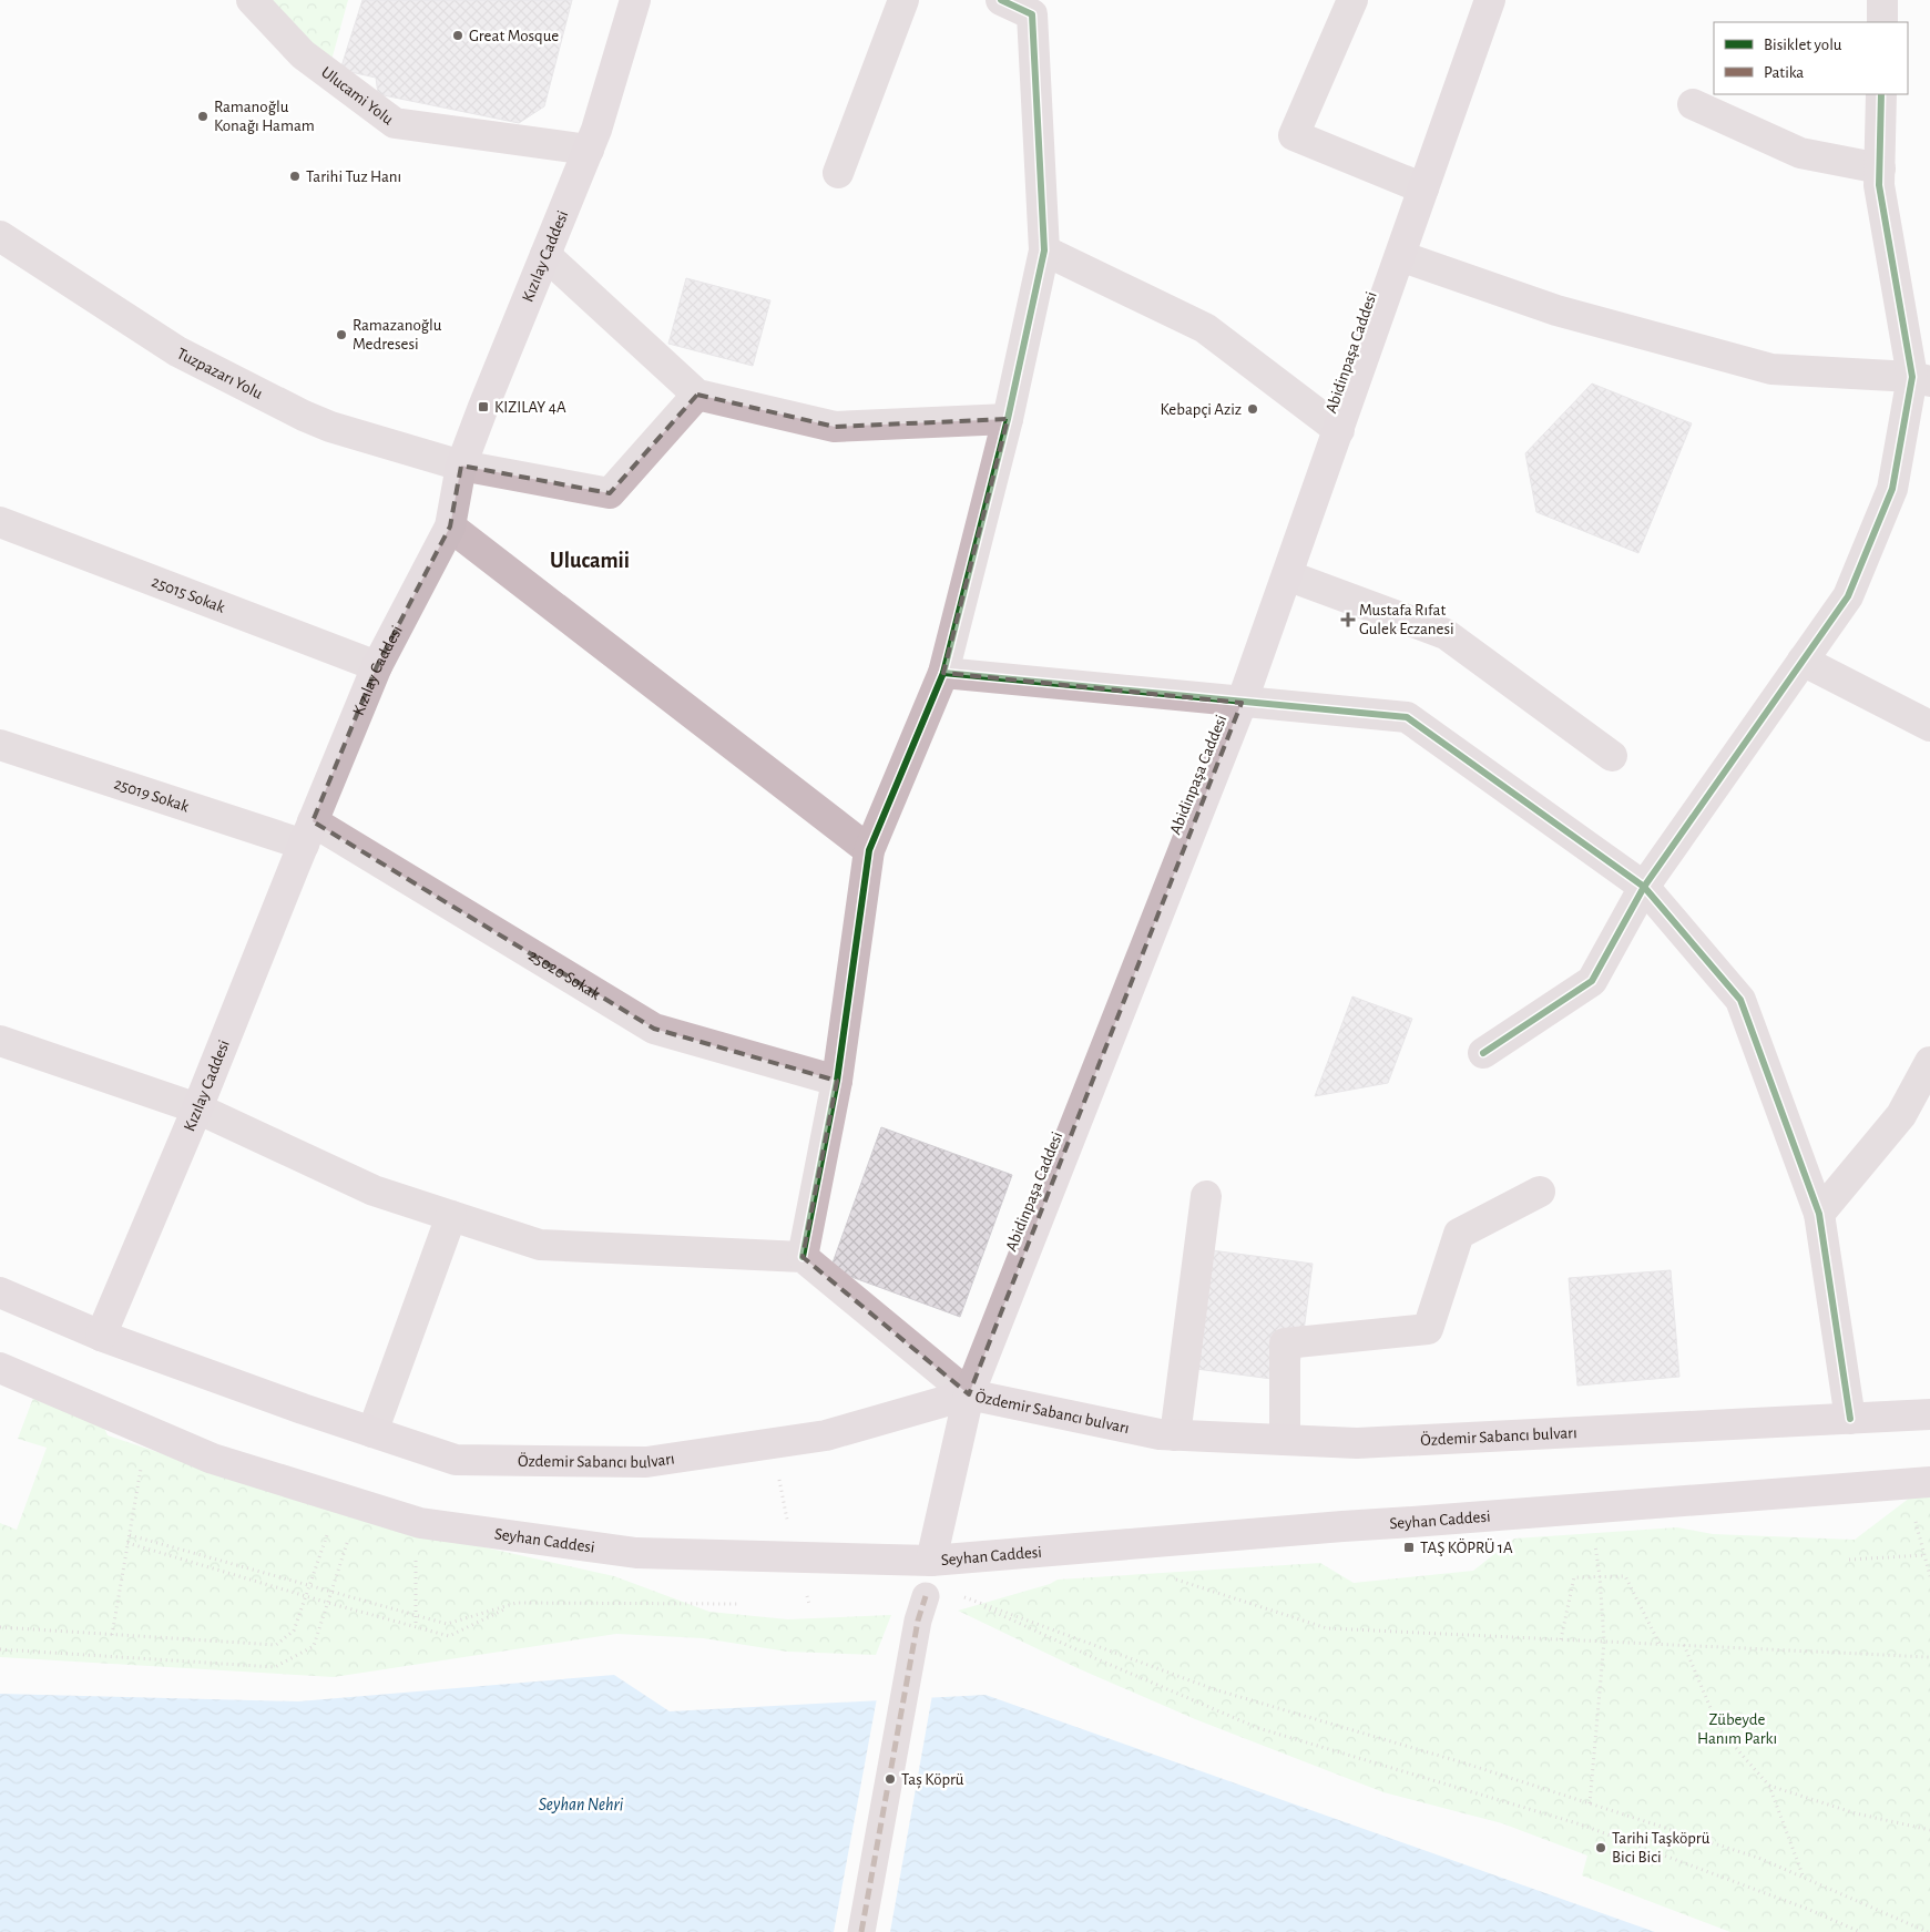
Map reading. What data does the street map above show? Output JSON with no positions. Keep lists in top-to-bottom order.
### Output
{
  "streets": {
    "main road": [
      "Kızılay Caddesi",
      "Abidinpaşa Caddesi",
      "Özdemir Sabancı bulvarı",
      "Seyhan Caddesi"
    ],
    "street": [
      "Ulucami Yolu",
      "Tuzpazarı Yolu",
      "25015 Sokak",
      "25019 Sokak",
      "25020 Sokak"
    ]
  },
  "crossings": [
    ["Ulucami Yolu", "Kızılay Caddesi"],
    ["Kızılay Caddesi", "Tuzpazarı Yolu"],
    ["Kızılay Caddesi", "25015 Sokak"],
    ["Kızılay Caddesi", "25019 Sokak"],
    ["Kızılay Caddesi", "25020 Sokak"],
    ["Kızılay Caddesi", "Özdemir Sabancı bulvarı"],
    ["Abidinpaşa Caddesi", "Özdemir Sabancı bulvarı"],
    ["Abidinpaşa Caddesi", "Seyhan Caddesi"],
    ["25019 Sokak", "25020 Sokak"]
  ],
  "districts": ["Ulucamii"],
  "water": ["Seyhan Nehri"],
  "parks": ["Zübeyde Hanım Parkı"],
  "places": {
    "other": [
      "Great Mosque",
      "Ramanoğlu Konağı Hamam",
      "Tarihi Tuz Hanı",
      "Ramazanoğlu Medresesi",
      "Kebapçi Aziz",
      "Taș Köprü",
      "Tarihi Taşköprü Bici Bici"
    ],
    "transit": ["KIZILAY 4A", "TAŞ KÖPRÜ 1A"],
    "health": ["Mustafa Rıfat Gulek Eczanesi"]
  },
  "legend": ["Bisiklet yolu", "Patika"]
}
